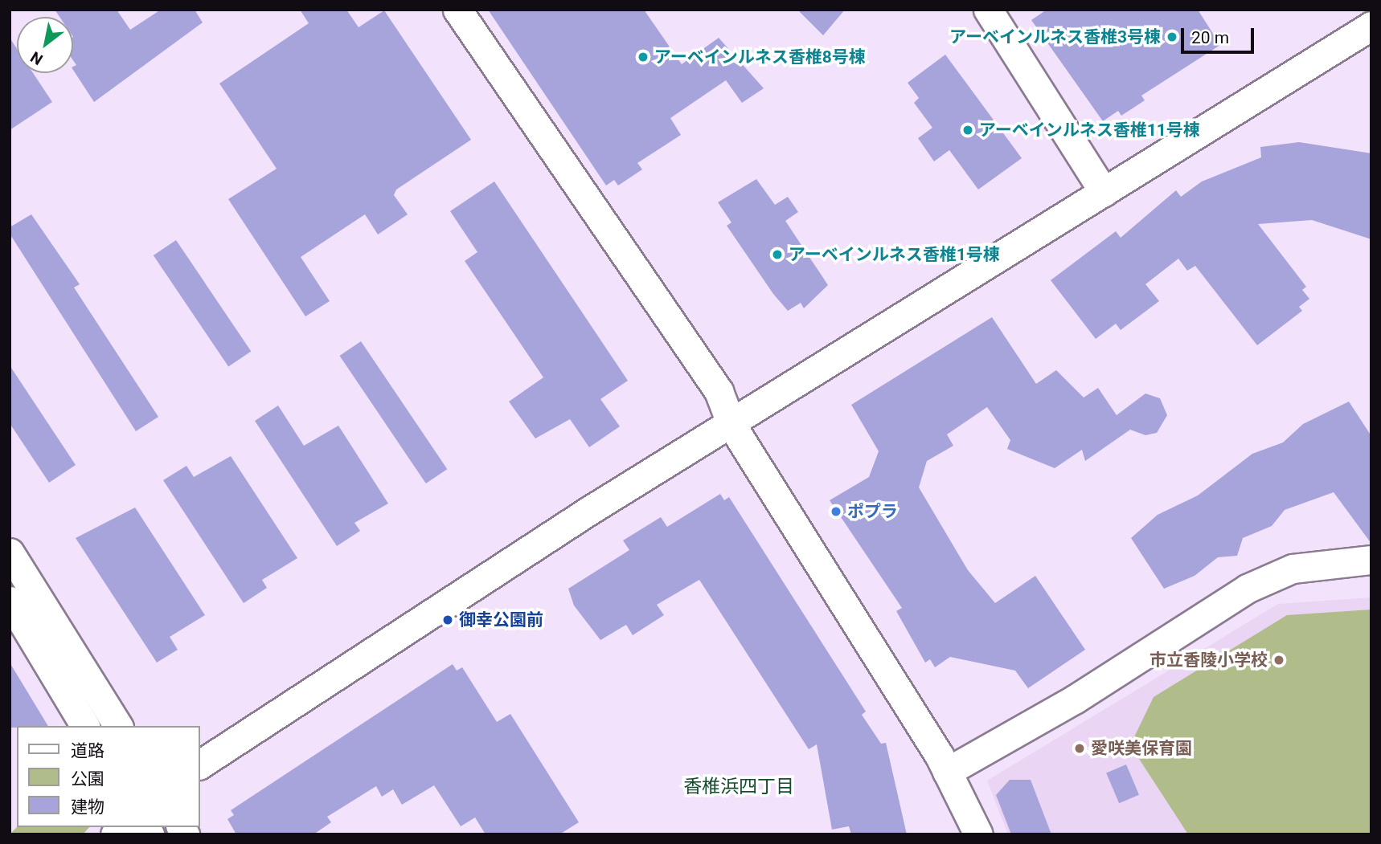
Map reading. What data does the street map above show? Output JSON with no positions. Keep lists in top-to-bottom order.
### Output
{
  "districts": ["香椎浜四丁目"],
  "places": [
    "アーベインルネス香椎3号棟",
    "アーベインルネス香椎8号棟",
    "アーベインルネス香椎11号棟",
    "アーベインルネス香椎1号棟",
    "ポプラ",
    "御幸公園前",
    "市立香陵小学校",
    "愛咲美保育園"
  ],
  "legend": ["道路", "公園", "建物"],
  "scale_bar": "20 m",
  "north": "bottom left"
}
